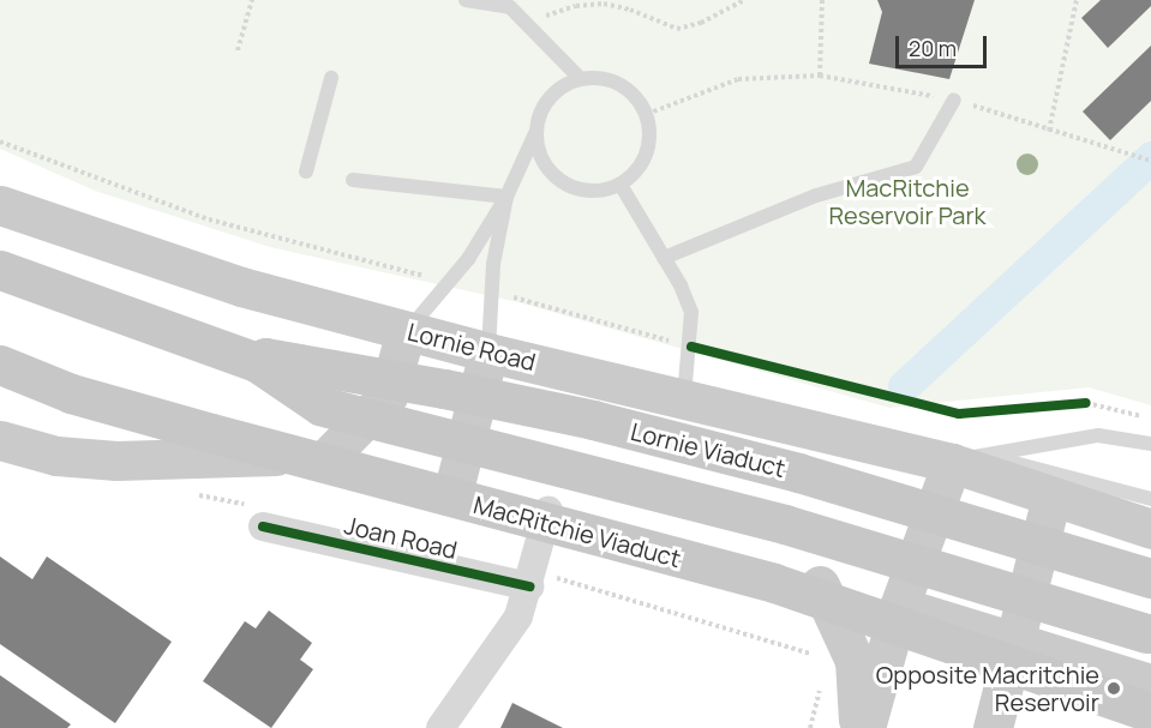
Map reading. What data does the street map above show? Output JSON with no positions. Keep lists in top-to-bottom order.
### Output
{
  "streets": {
    "highway": ["Lornie Viaduct", "MacRitchie Viaduct"],
    "main road": ["Lornie Road"],
    "street": ["Joan Road"]
  },
  "parks": ["MacRitchie Reservoir Park"],
  "places": ["Opposite Macritchie Reservoir"],
  "scale_bar": "20 m"
}
